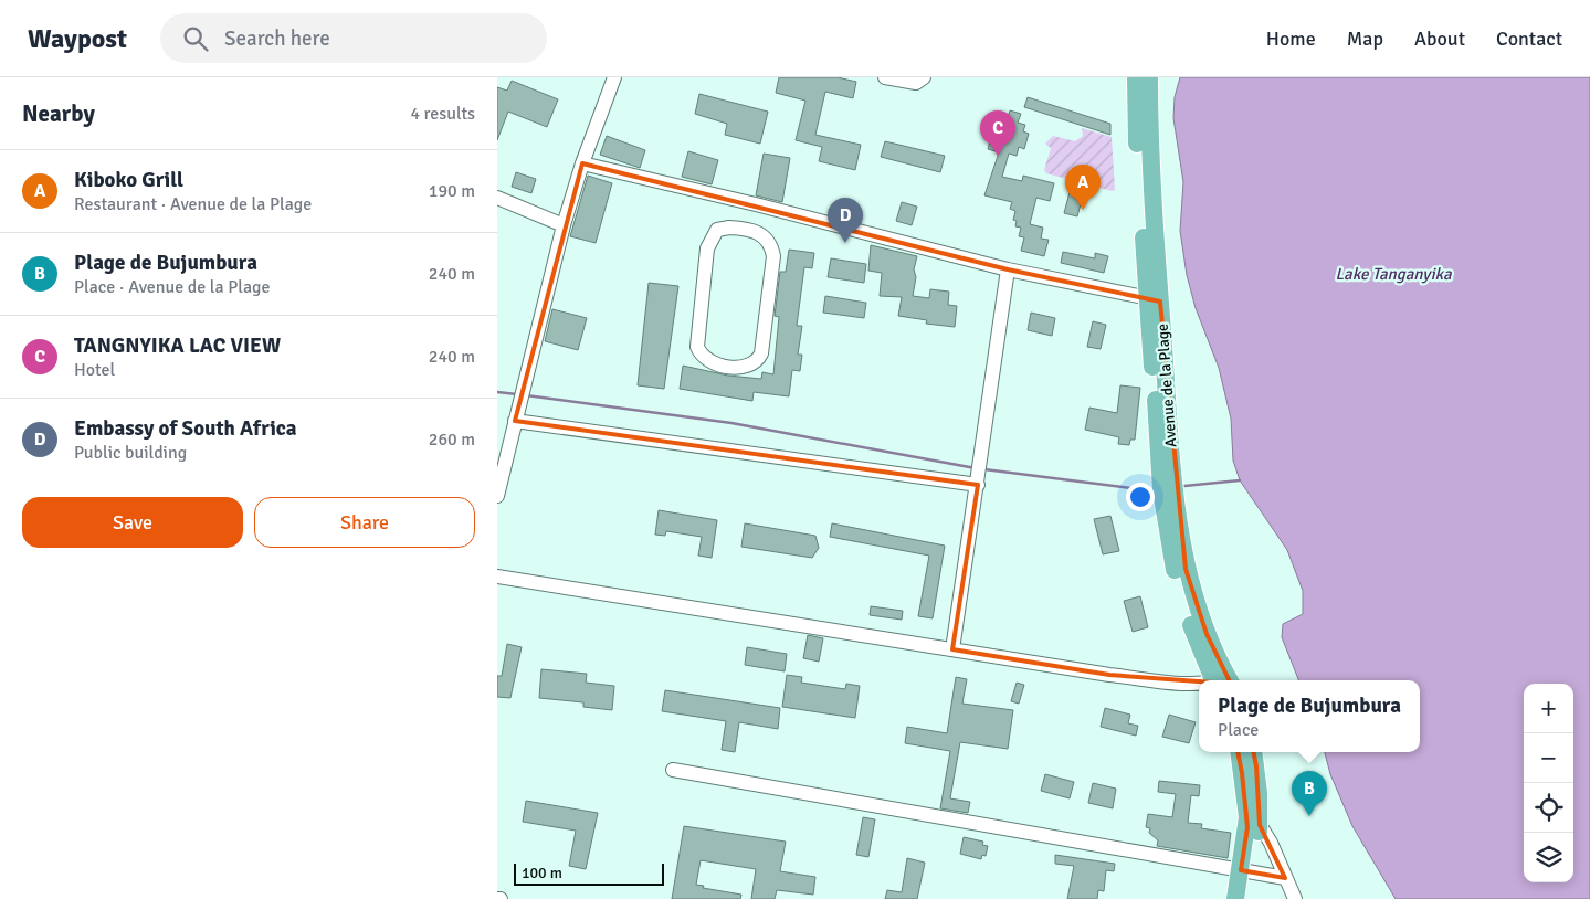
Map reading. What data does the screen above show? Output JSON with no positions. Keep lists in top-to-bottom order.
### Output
{
  "streets": {
    "main road": ["Avenue de la Plage"]
  },
  "water": ["Lake Tanganyika"],
  "scale_bar": "100 m",
  "page": {
    "header": "Waypost",
    "search": "Search here",
    "nav": [
      "Home",
      "Map",
      "About",
      "Contact"
    ],
    "heading": ["Nearby", "4 results"],
    "pins": [
      "C",
      "A",
      "D",
      "B"
    ],
    "list": [
      {
        "mark": "A",
        "name": "Kiboko Grill",
        "note": "Restaurant · Avenue de la Plage",
        "value": "190 m"
      },
      {
        "mark": "B",
        "name": "Plage de Bujumbura",
        "note": "Place · Avenue de la Plage",
        "value": "240 m"
      },
      {
        "mark": "C",
        "name": "TANGNYIKA LAC VIEW",
        "note": "Hotel",
        "value": "240 m"
      },
      {
        "mark": "D",
        "name": "Embassy of South Africa",
        "note": "Public building",
        "value": "260 m"
      }
    ],
    "buttons": ["Save", "Share"],
    "popup": ["Plage de Bujumbura", "Place"],
    "map_buttons": ["+", "−"],
    "scale": "100 m"
  }
}
